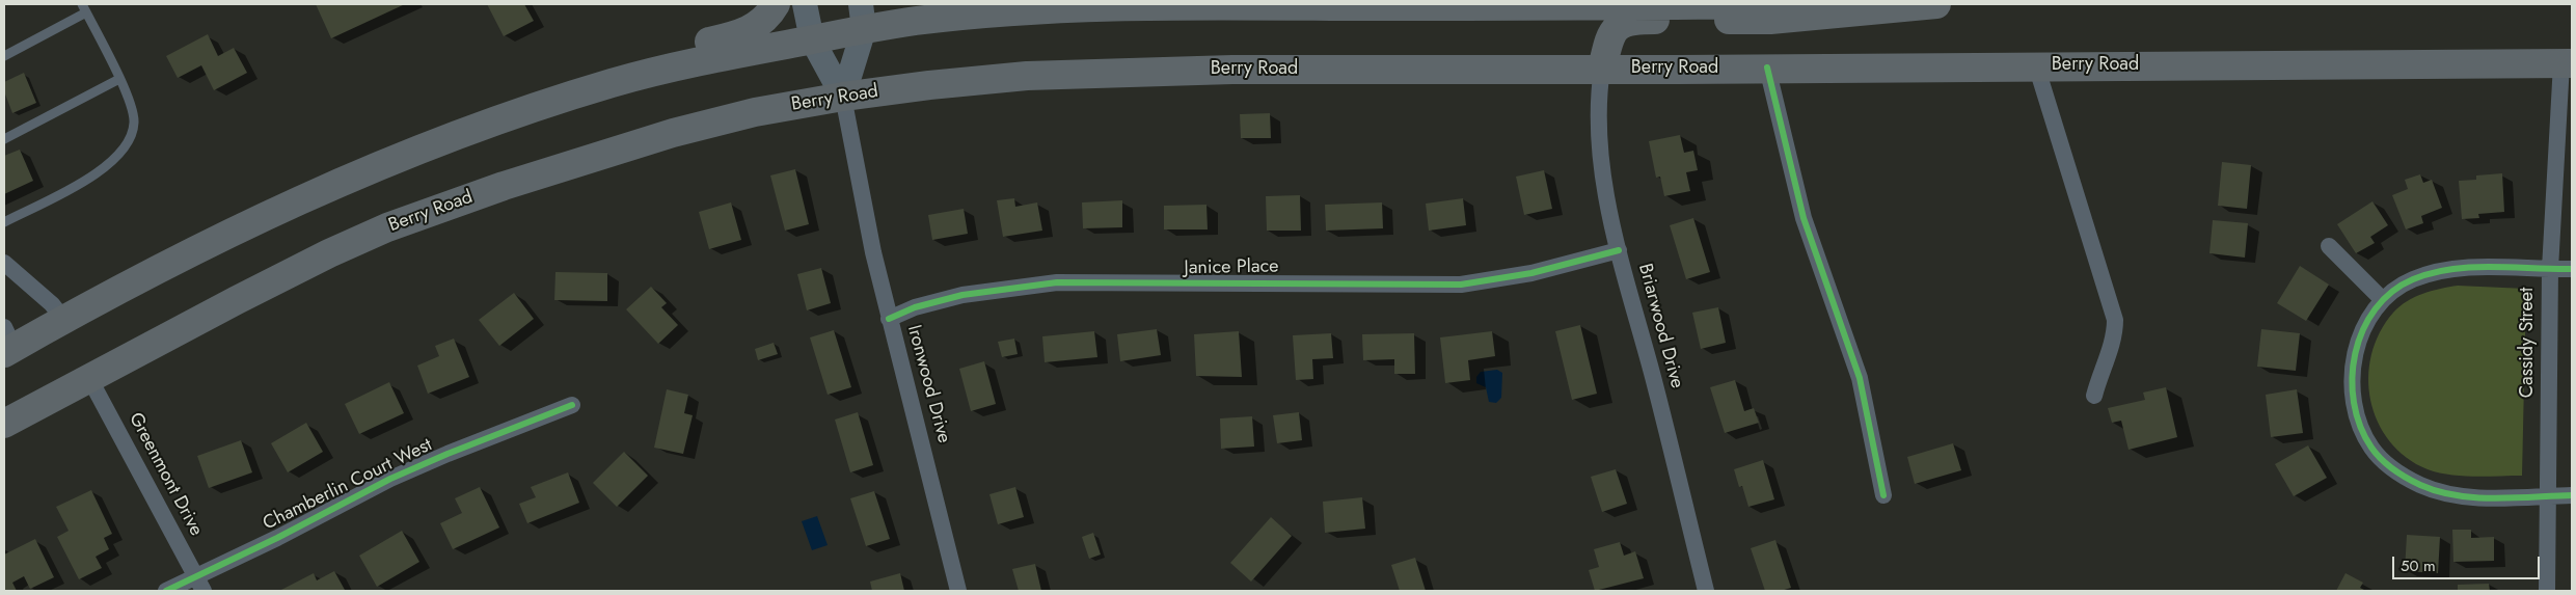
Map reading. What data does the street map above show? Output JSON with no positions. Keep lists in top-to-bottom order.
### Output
{
  "streets": {
    "highway": ["Berry Road"],
    "street": [
      "Janice Place",
      "Briarwood Drive",
      "Cassidy Street",
      "Ironwood Drive",
      "Greenmont Drive",
      "Chamberlin Court West"
    ]
  },
  "crossings": [
    ["Berry Road", "Briarwood Drive"],
    ["Berry Road", "Cassidy Street"],
    ["Berry Road", "Ironwood Drive"],
    ["Berry Road", "Greenmont Drive"],
    ["Janice Place", "Briarwood Drive"],
    ["Janice Place", "Ironwood Drive"],
    ["Greenmont Drive", "Chamberlin Court West"]
  ],
  "scale_bar": "50 m"
}
